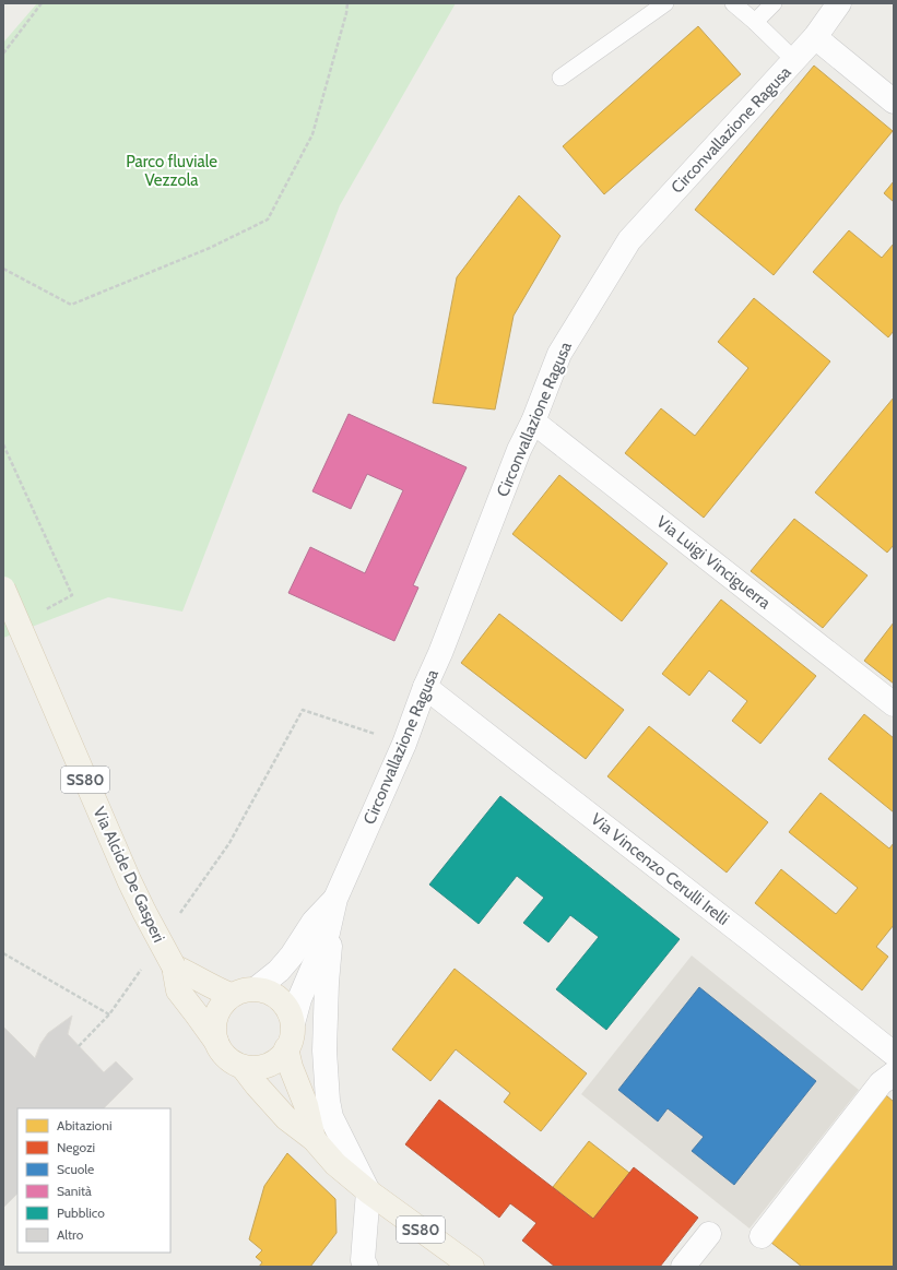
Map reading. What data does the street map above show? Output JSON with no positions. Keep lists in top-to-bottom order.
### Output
{
  "streets": {
    "main road": ["SS80", "Via Alcide De Gasperi"],
    "street": ["Circonvallazione Ragusa", "Via Luigi Vinciguerra", "Via Vincenzo Cerulli Irelli"]
  },
  "crossings": [
    ["Circonvallazione Ragusa", "Via Luigi Vinciguerra"],
    ["Circonvallazione Ragusa", "Via Vincenzo Cerulli Irelli"],
    ["Circonvallazione Ragusa", "Via Alcide De Gasperi"]
  ],
  "parks": ["Parco fluviale Vezzola"],
  "legend": [
    "Abitazioni",
    "Negozi",
    "Scuole",
    "Sanità",
    "Pubblico",
    "Altro"
  ]
}
